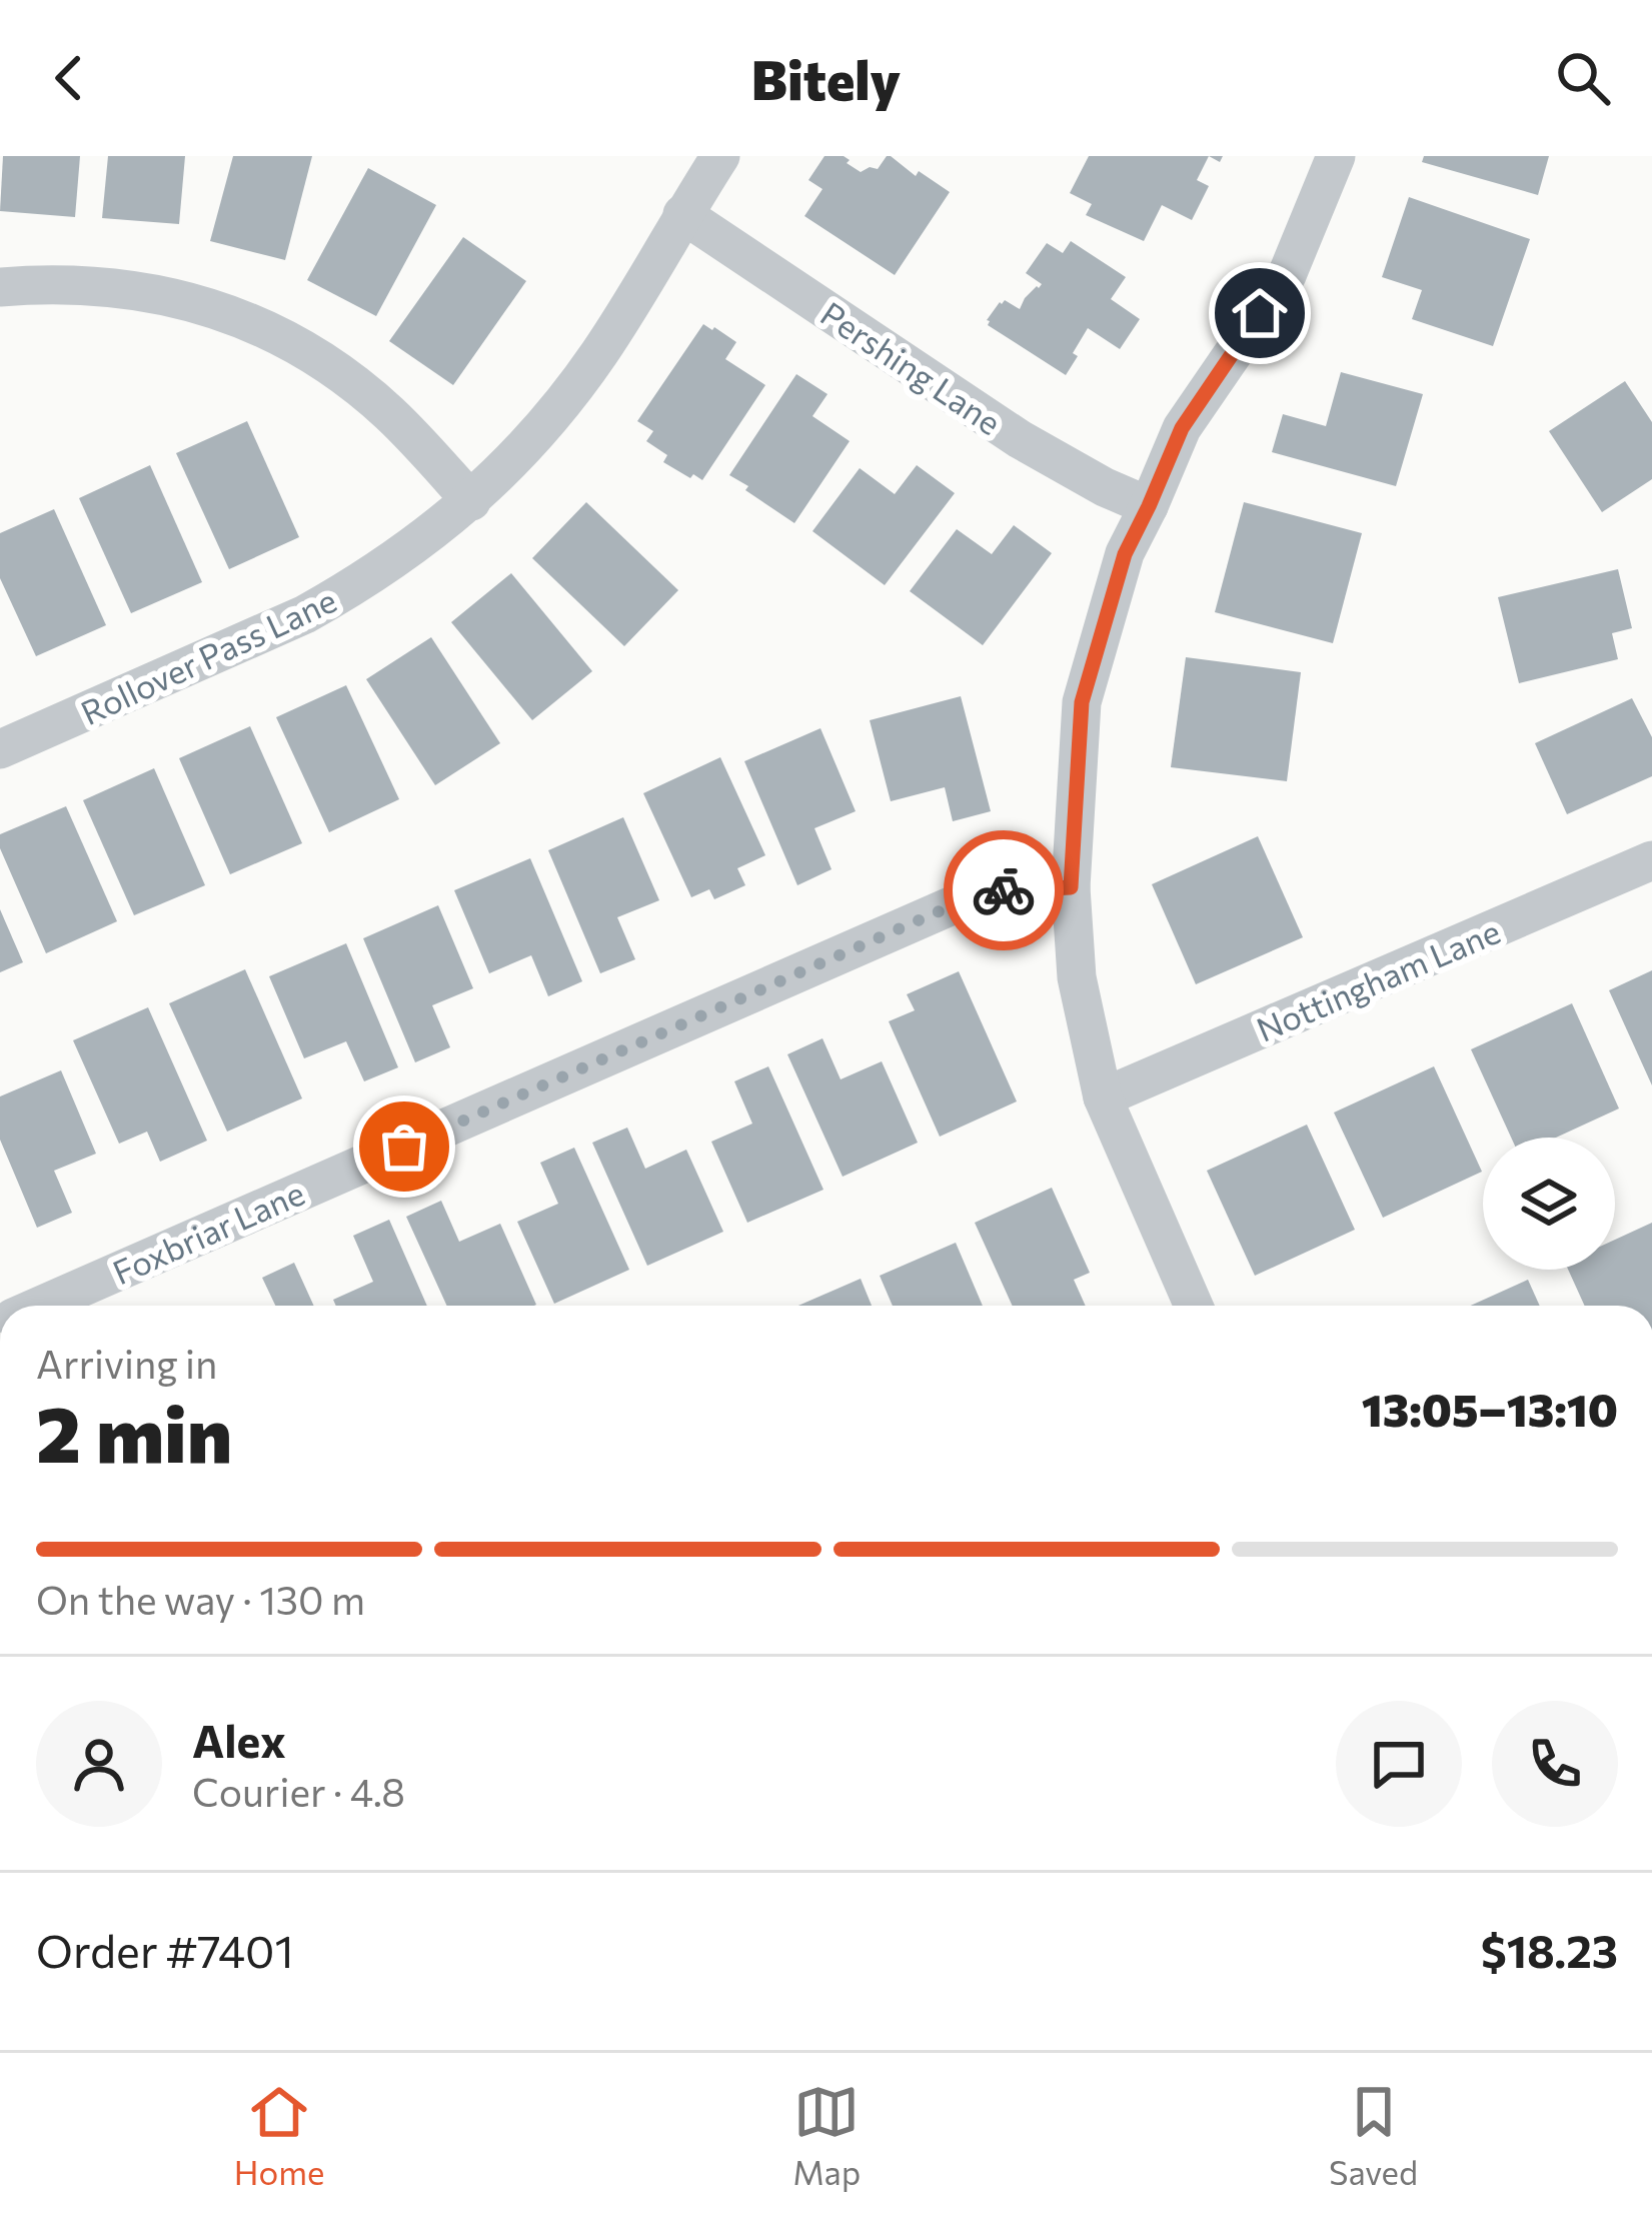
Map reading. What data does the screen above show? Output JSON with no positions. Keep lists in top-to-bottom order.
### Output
{
  "streets": {
    "street": [
      "Pershing Lane",
      "Rollover Pass Lane",
      "Nottingham Lane",
      "Foxbriar Lane"
    ]
  },
  "crossings": [
    ["Pershing Lane", "Rollover Pass Lane"]
  ],
  "page": {
    "header": "Bitely",
    "heading": ["2 min", "Arriving in", "13:05–13:10"],
    "panel": [
      "Alex",
      "Courier · 4.8",
      "Order #7401",
      "$18.23"
    ],
    "bar": "On the way · 130 m",
    "tabs": ["Home", "Map", "Saved"]
  }
}
